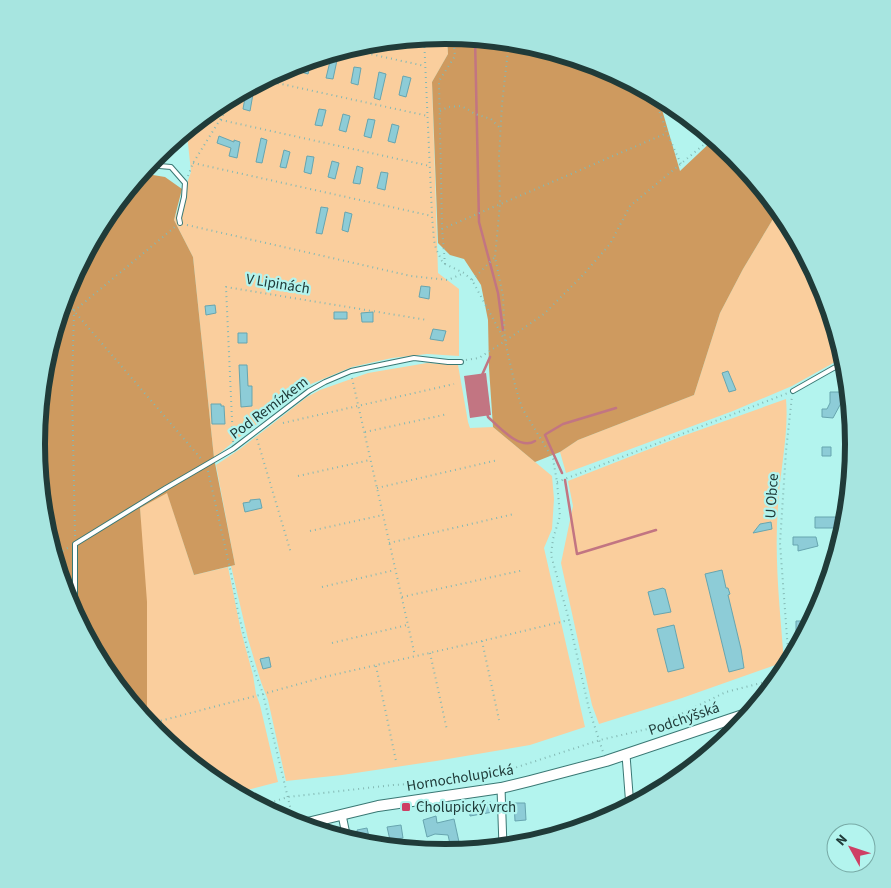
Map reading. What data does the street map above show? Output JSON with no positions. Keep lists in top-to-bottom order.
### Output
{
  "streets": {
    "street": ["Podchýšská", "Hornocholupická"],
    "lane": ["Pod Remízkem"],
    "path": ["V Lipinách", "U Obce"]
  },
  "crossings": [
    ["V Lipinách", "Pod Remízkem"],
    ["Podchýšská", "Hornocholupická"]
  ],
  "places": {
    "transit": ["Cholupický vrch"]
  },
  "north": "top left"
}
